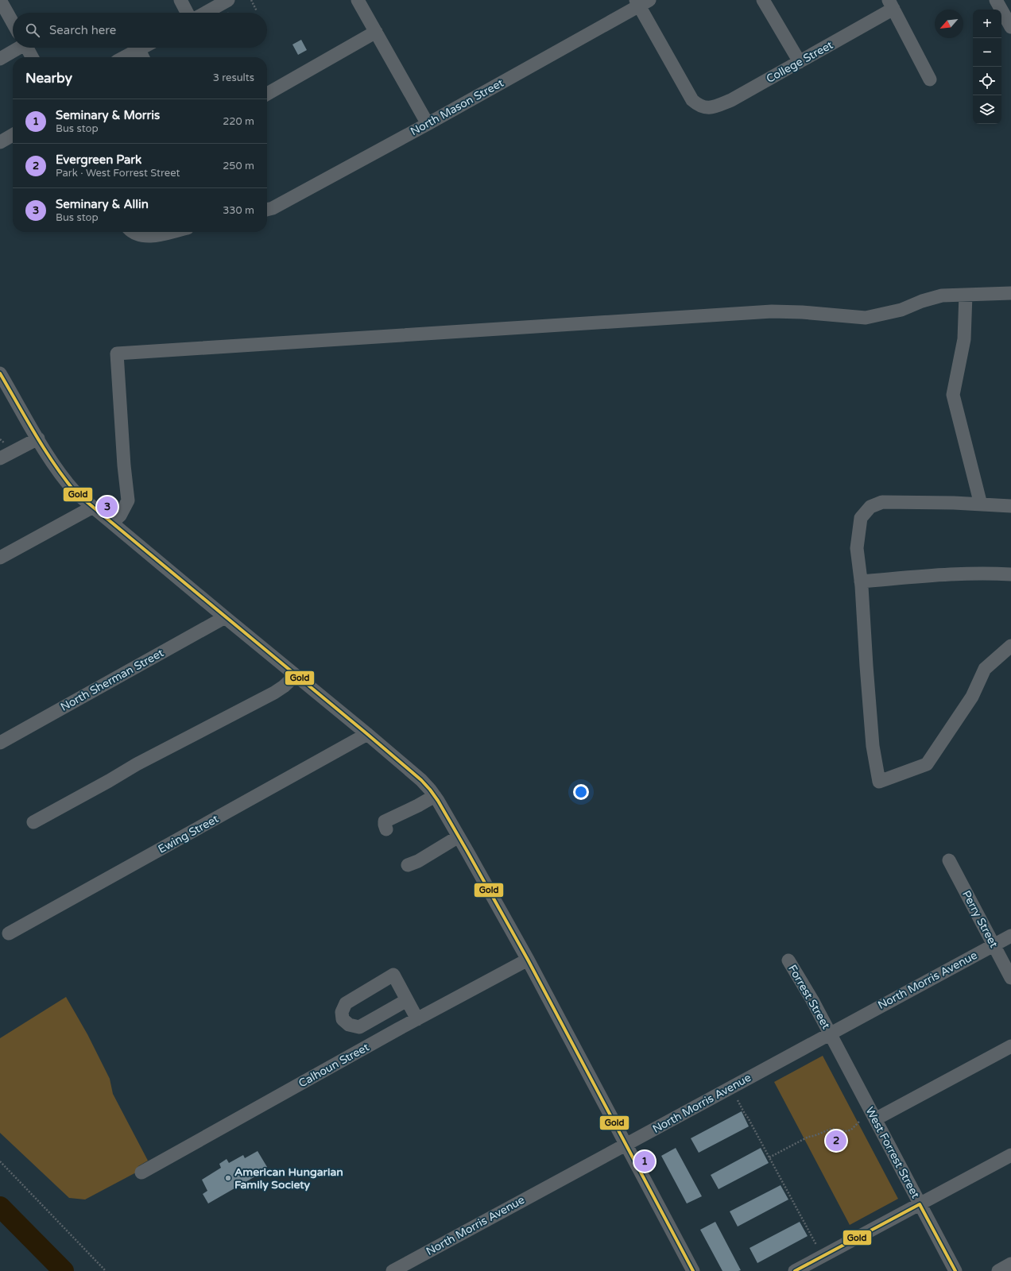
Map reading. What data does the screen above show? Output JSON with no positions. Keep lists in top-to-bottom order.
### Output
{
  "streets": {
    "street": [
      "College Street",
      "North Mason Street",
      "North Sherman Street",
      "Ewing Street",
      "Perry Street",
      "North Morris Avenue",
      "Forrest Street",
      "Calhoun Street",
      "West Forrest Street"
    ]
  },
  "crossings": [
    ["College Street", "North Mason Street"],
    ["Perry Street", "North Morris Avenue"],
    ["North Morris Avenue", "Forrest Street"],
    ["North Morris Avenue", "West Forrest Street"],
    ["Forrest Street", "West Forrest Street"]
  ],
  "places": ["American Hungarian Family Society"],
  "lines": ["transit line Gold"],
  "north": "bottom left",
  "page": {
    "map_buttons": ["+", "−"],
    "search": "Search here",
    "heading": ["Nearby", "3 results"],
    "list": [
      {
        "mark": "1",
        "name": "Seminary & Morris",
        "note": "Bus stop",
        "value": "220 m"
      },
      {
        "mark": "2",
        "name": "Evergreen Park",
        "note": "Park · West Forrest Street",
        "value": "250 m"
      },
      {
        "mark": "3",
        "name": "Seminary & Allin",
        "note": "Bus stop",
        "value": "330 m"
      }
    ],
    "pins": ["3", "2", "1"]
  }
}
